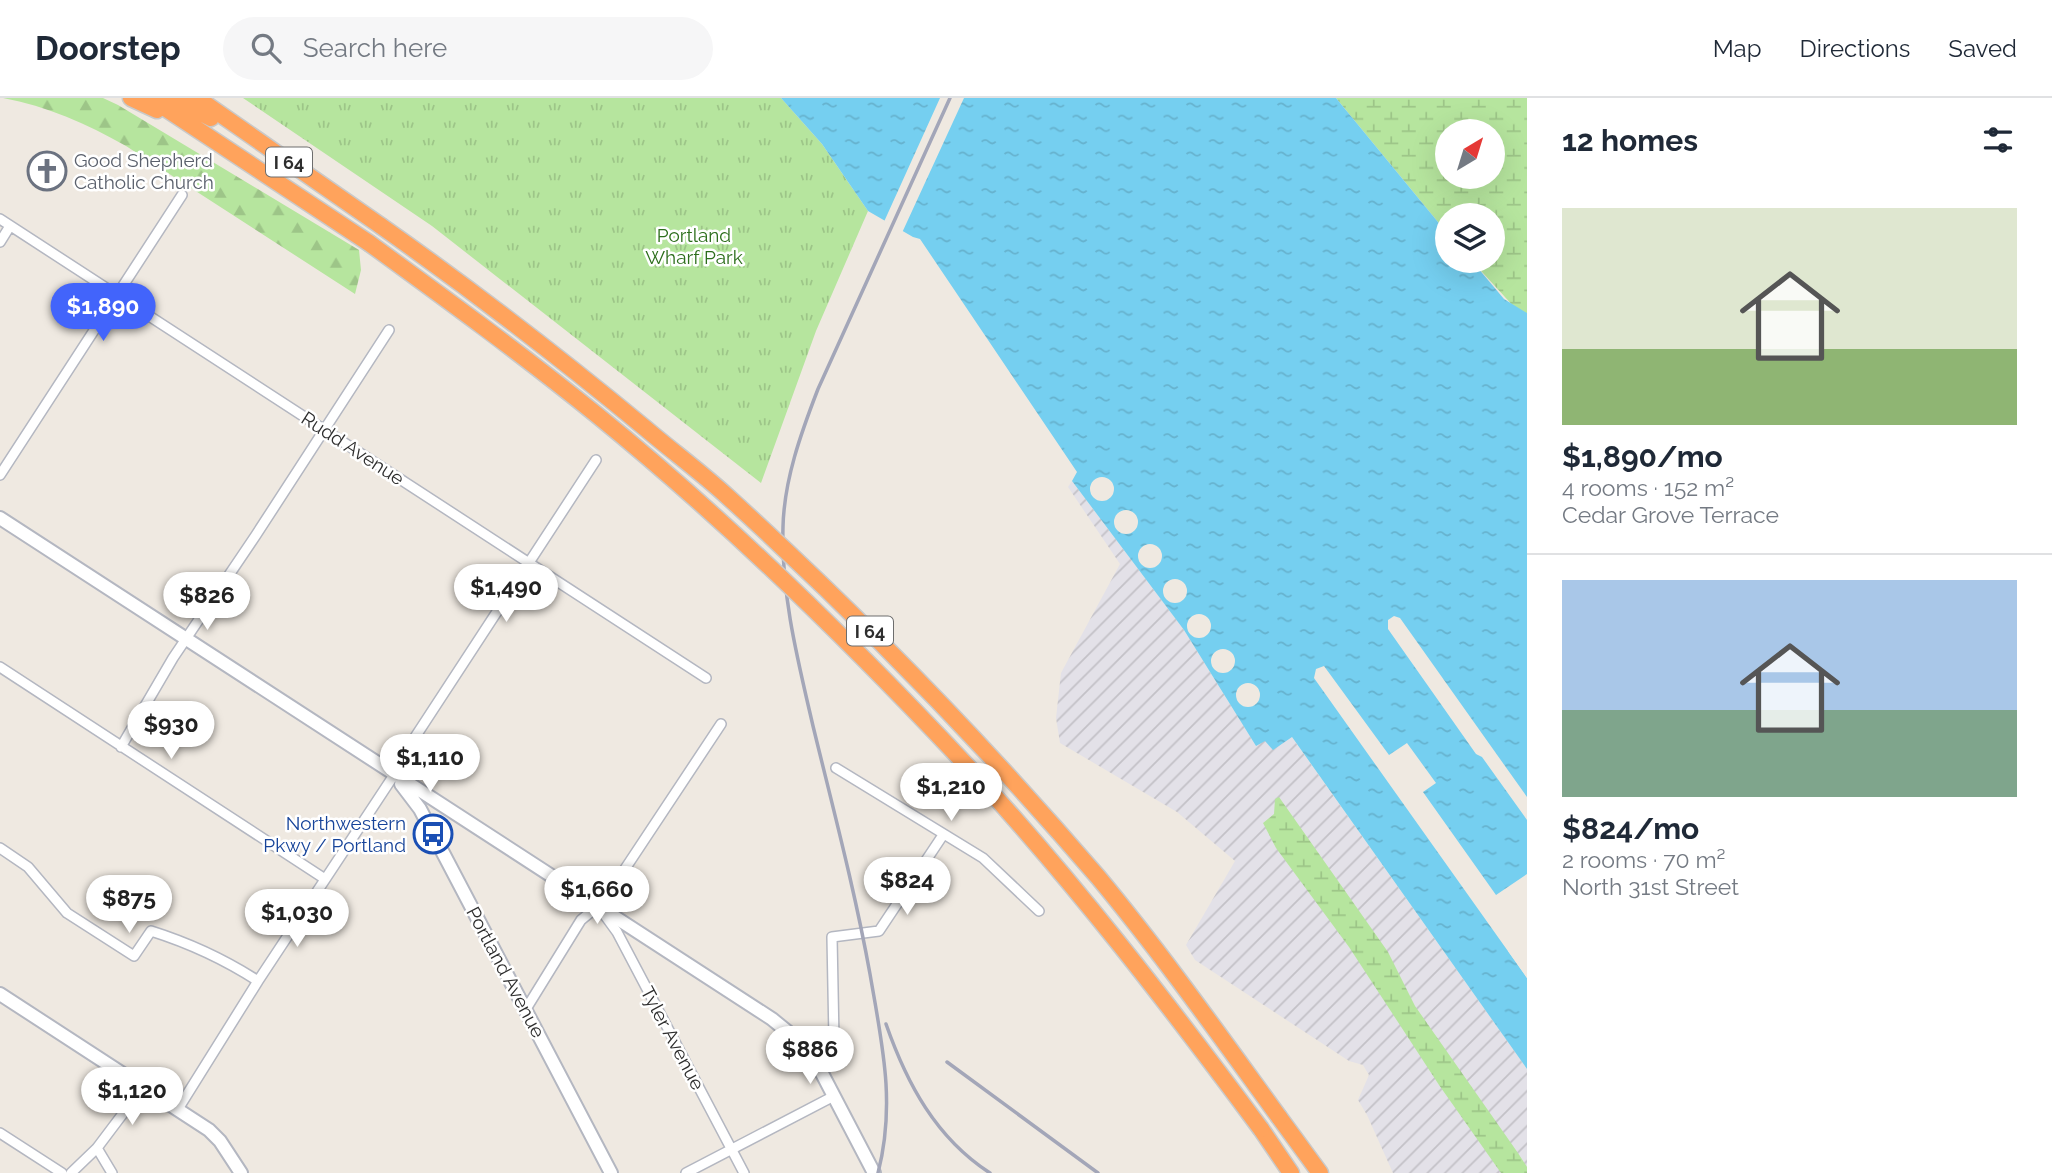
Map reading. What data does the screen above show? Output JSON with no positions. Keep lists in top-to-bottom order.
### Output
{
  "streets": {
    "highway": ["I 64"],
    "street": ["Rudd Avenue", "Portland Avenue", "Tyler Avenue"]
  },
  "parks": ["Portland Wharf Park"],
  "places": {
    "church": ["Good Shepherd Catholic Church"],
    "bus stop": ["Northwestern Pkwy / Portland"]
  },
  "north": "top right",
  "page": {
    "header": "Doorstep",
    "search": "Search here",
    "nav": ["Map", "Directions", "Saved"],
    "heading": "12 homes",
    "list": [
      {
        "name": "$1,890/mo",
        "note": "4 rooms · 152 m² · Cedar Grove Terrace"
      },
      {
        "name": "$824/mo",
        "note": "2 rooms · 70 m² · North 31st Street"
      }
    ],
    "price": [
      "$1,890",
      "$1,490",
      "$826",
      "$930",
      "$1,110",
      "$1,210",
      "$824",
      "$1,660",
      "$875",
      "$1,030",
      "$886",
      "$1,120"
    ]
  }
}
